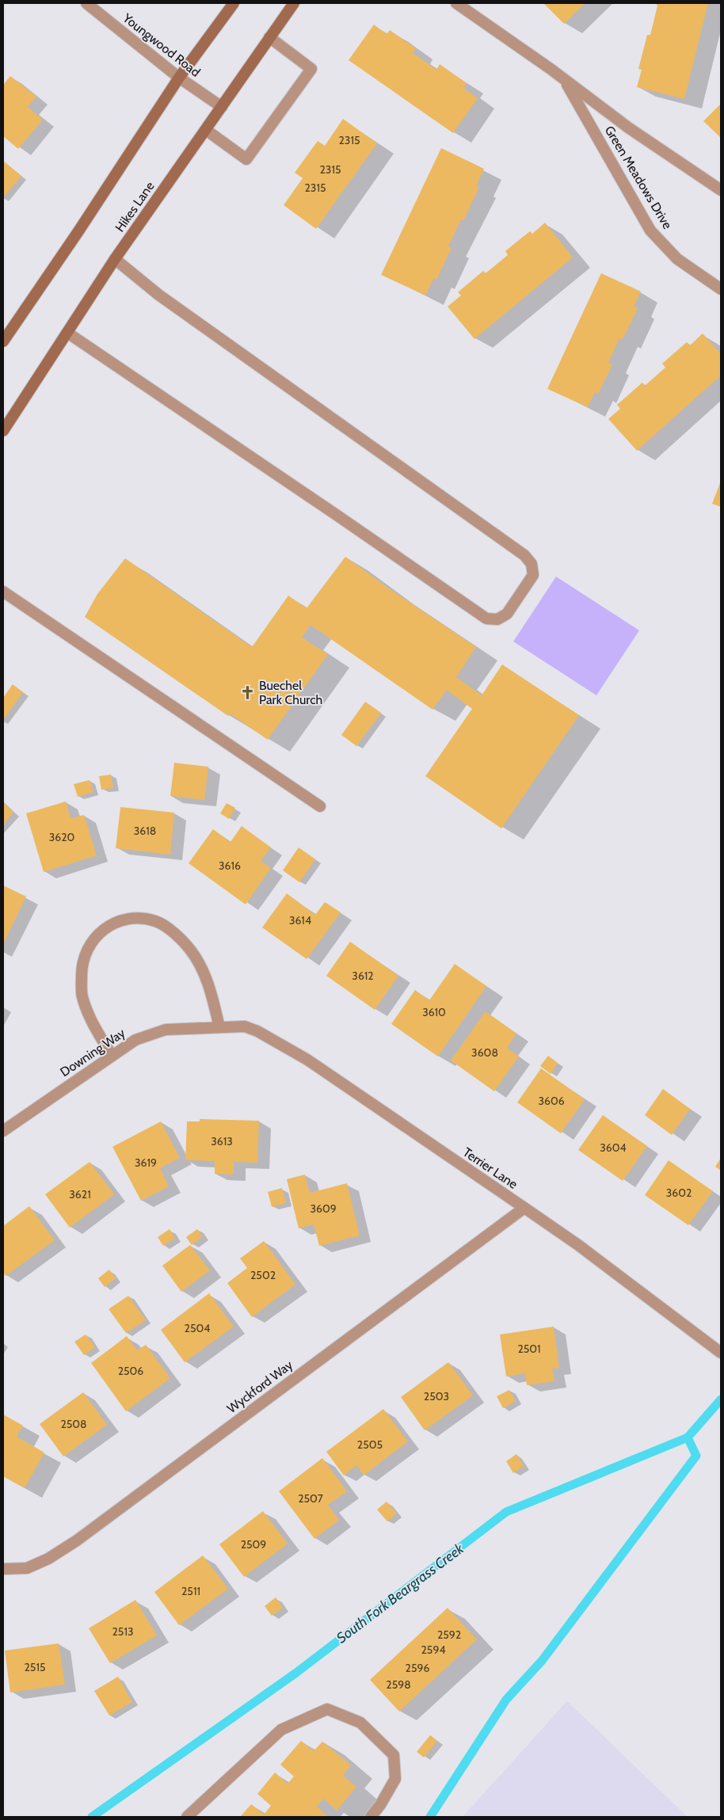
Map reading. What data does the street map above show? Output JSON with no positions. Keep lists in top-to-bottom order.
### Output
{
  "streets": {
    "main road": ["Hikes Lane"],
    "street": [
      "Youngwood Road",
      "Green Meadows Drive",
      "Downing Way",
      "Terrier Lane",
      "Wyckford Way"
    ]
  },
  "crossings": [
    ["Youngwood Road", "Hikes Lane"],
    ["Downing Way", "Terrier Lane"],
    ["Terrier Lane", "Wyckford Way"]
  ],
  "water": ["South Fork Beargrass Creek"],
  "places": {
    "church": ["Buechel Park Church"]
  },
  "house_numbers": [
    "2315",
    "2315",
    "2315",
    "3618",
    "3620",
    "3616",
    "3614",
    "3612",
    "3610",
    "3608",
    "3606",
    "3613",
    "3604",
    "3619",
    "3602",
    "3621",
    "3609",
    "2502",
    "2504",
    "2501",
    "2506",
    "2503",
    "2508",
    "2505",
    "2507",
    "2509",
    "2511",
    "2513",
    "2592",
    "2594",
    "2515",
    "2596",
    "2598"
  ]
}
